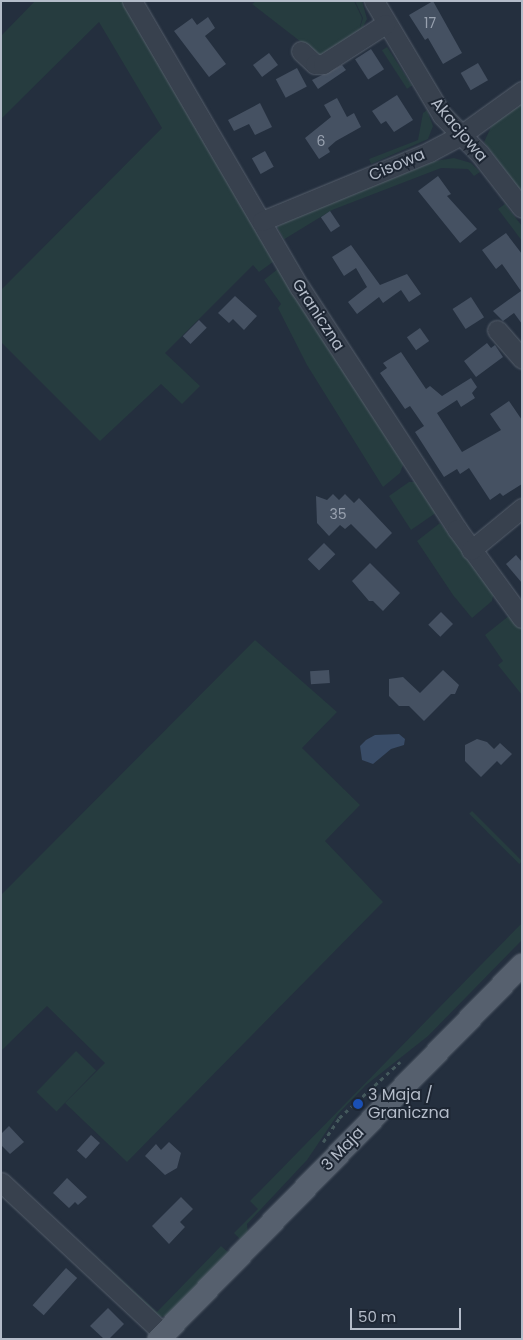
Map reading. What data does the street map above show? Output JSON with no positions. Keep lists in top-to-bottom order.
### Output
{
  "streets": {
    "main road": ["3 Maja"],
    "street": ["Akacjowa", "Cisowa", "Graniczna"]
  },
  "crossings": [
    ["Akacjowa", "Cisowa"],
    ["Cisowa", "Graniczna"]
  ],
  "places": ["3 Maja / Graniczna"],
  "house_numbers": ["17", "6", "35"],
  "scale_bar": "50 m"
}
